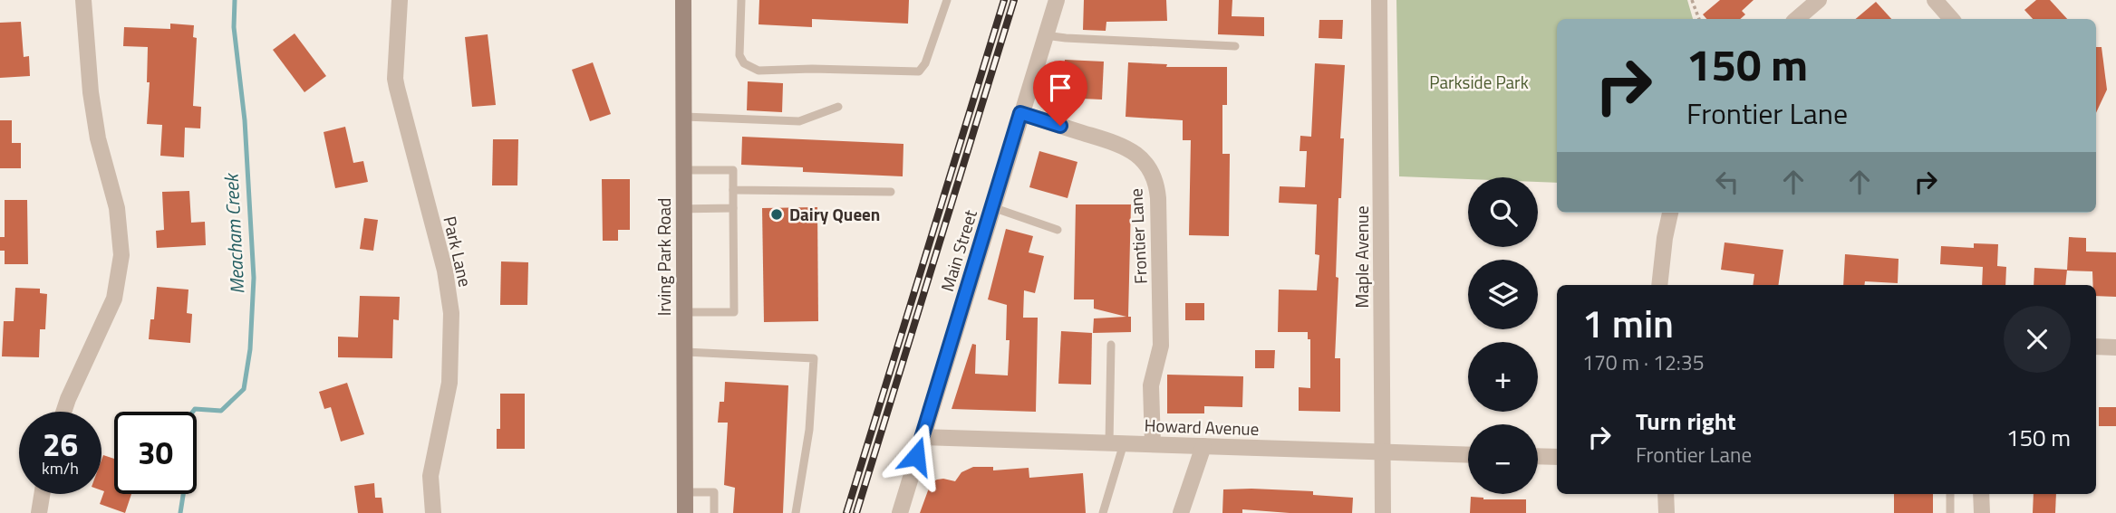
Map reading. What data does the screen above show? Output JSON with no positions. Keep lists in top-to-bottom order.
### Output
{
  "streets": {
    "main road": ["Irving Park Road"],
    "street": [
      "Frontier Lane",
      "Main Street",
      "Park Lane",
      "Maple Avenue",
      "Howard Avenue"
    ]
  },
  "crossings": [
    ["Frontier Lane", "Main Street"],
    ["Frontier Lane", "Howard Avenue"],
    ["Main Street", "Howard Avenue"],
    ["Maple Avenue", "Howard Avenue"]
  ],
  "water": ["Meacham Creek"],
  "parks": ["Parkside Park"],
  "places": ["Dairy Queen"],
  "page": {
    "turn": ["150 m", "Frontier Lane"],
    "map_buttons": ["+", "−"],
    "heading": ["1 min", "170 m · 12:35"],
    "list": [
      {
        "name": "Turn right",
        "note": "Frontier Lane",
        "value": "150 m"
      }
    ],
    "speed": "26 km/h",
    "limit": "30"
  }
}
